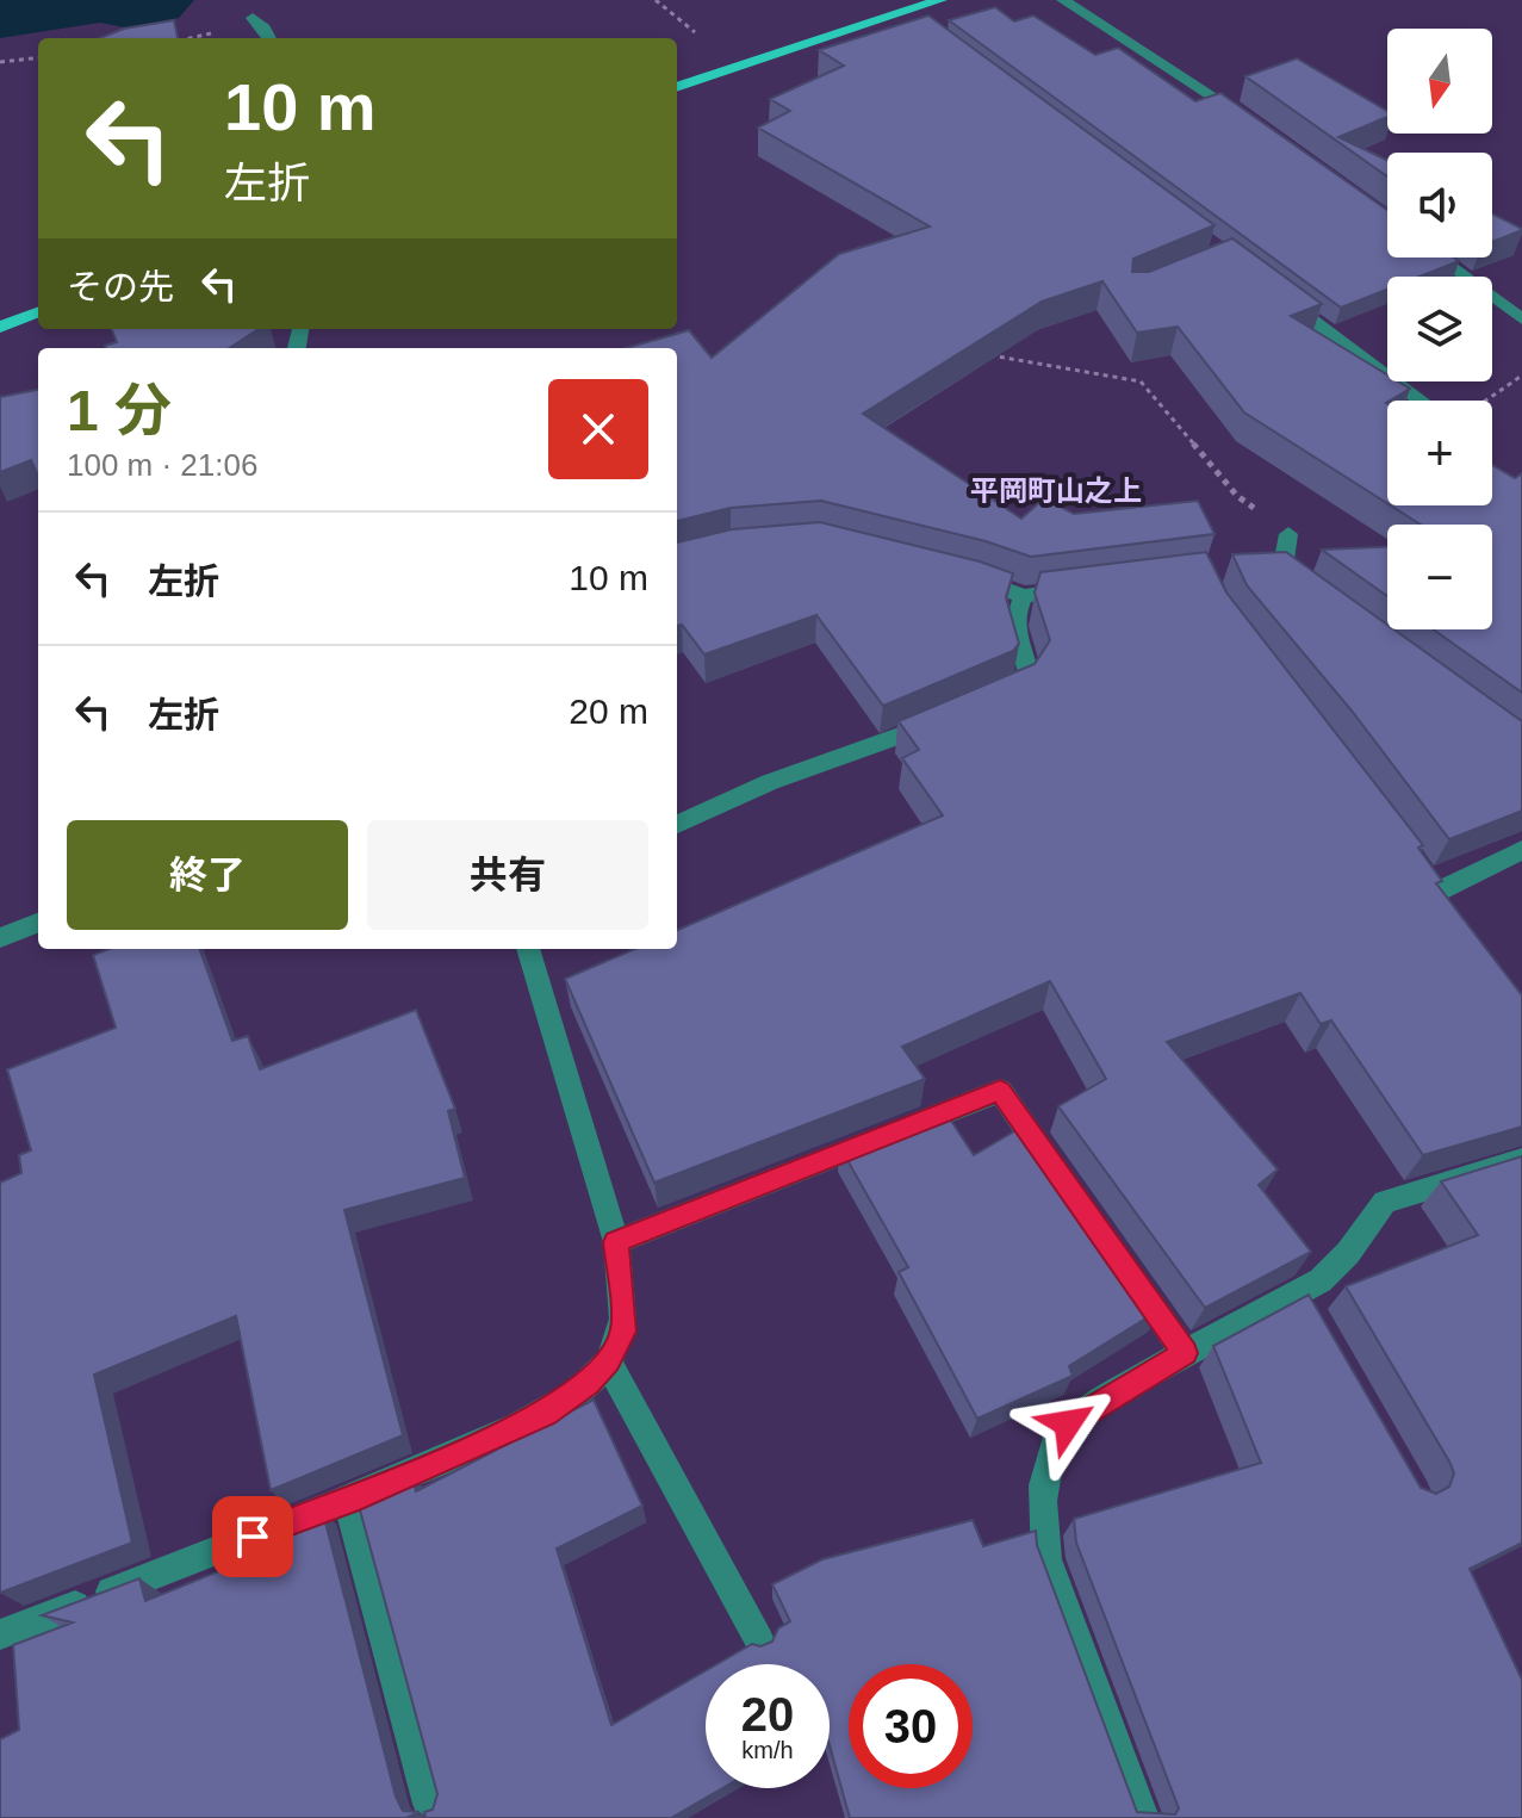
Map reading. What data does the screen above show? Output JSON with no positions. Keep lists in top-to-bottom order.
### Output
{
  "districts": ["平岡町山之上"],
  "north": "bottom",
  "page": {
    "map_buttons": ["+", "−"],
    "turn": ["10 m", "左折"],
    "then": "その先",
    "heading": ["1 分", "100 m · 21:06"],
    "list": [
      {
        "name": "左折",
        "value": "10 m"
      },
      {
        "name": "左折",
        "value": "20 m"
      }
    ],
    "buttons": ["終了", "共有"],
    "speed": "20 km/h",
    "limit": "30"
  }
}
